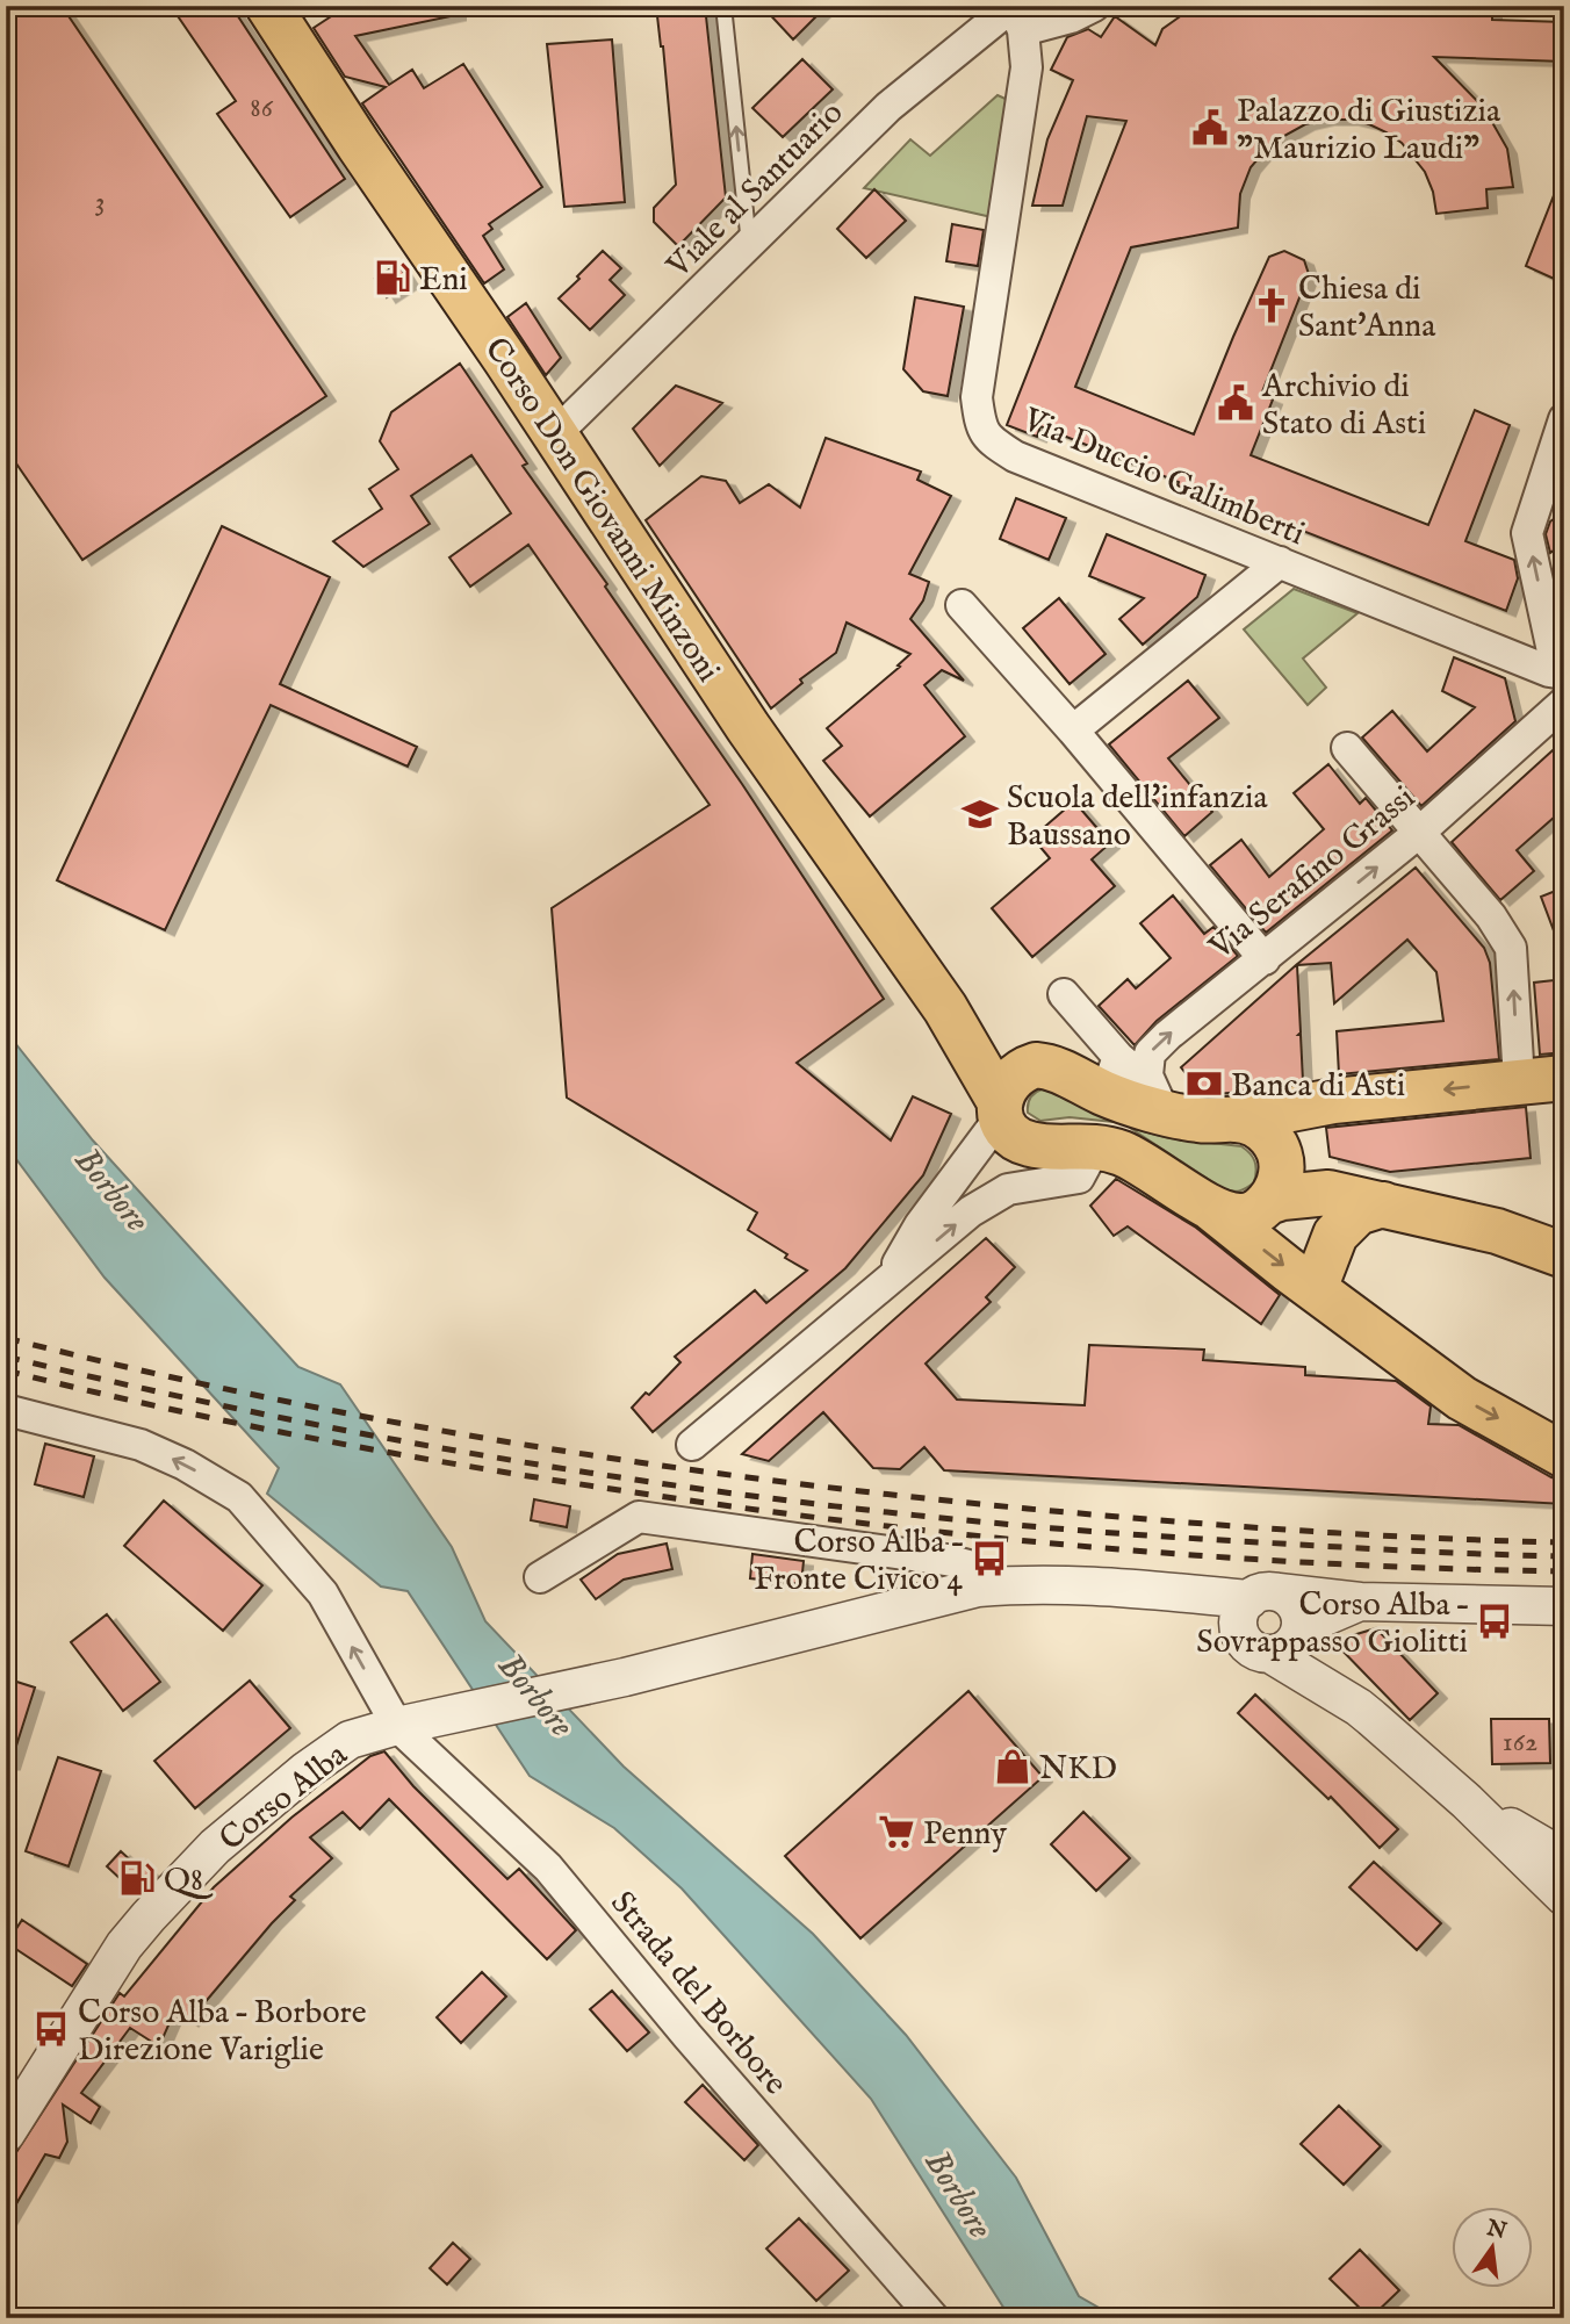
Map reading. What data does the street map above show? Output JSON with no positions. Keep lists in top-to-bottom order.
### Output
{
  "streets": {
    "main road": ["Corso Don Giovanni Minzoni"],
    "street": [
      "Viale al Santuario",
      "Via Duccio Galimberti",
      "Via Serafino Grassi",
      "Corso Alba",
      "Strada del Borbore"
    ]
  },
  "crossings": [
    ["Viale al Santuario", "Via Duccio Galimberti"],
    ["Viale al Santuario", "Corso Don Giovanni Minzoni"],
    ["Corso Don Giovanni Minzoni", "Via Serafino Grassi"],
    ["Corso Alba", "Strada del Borbore"]
  ],
  "one_way": ["Via Serafino Grassi", "Strada del Borbore"],
  "water": ["Borbore"],
  "places": {
    "public building": ["Palazzo di Giustizia \"Maurizio Laudi\"", "Archivio di Stato di Asti"],
    "fuel station": ["Eni", "Q8"],
    "church": ["Chiesa di Sant'Anna"],
    "school or university": ["Scuola dell'infanzia Baussano"],
    "bank": ["Banca di Asti"],
    "bus stop": ["Corso Alba – Fronte Civico 4", "Corso Alba – Sovrappasso Giolitti", "Corso Alba – Borbore Direzione Variglie"],
    "shop": ["NKD"],
    "supermarket": ["Penny"]
  },
  "house_numbers": ["86", "3", "162"],
  "north": "top"
}
